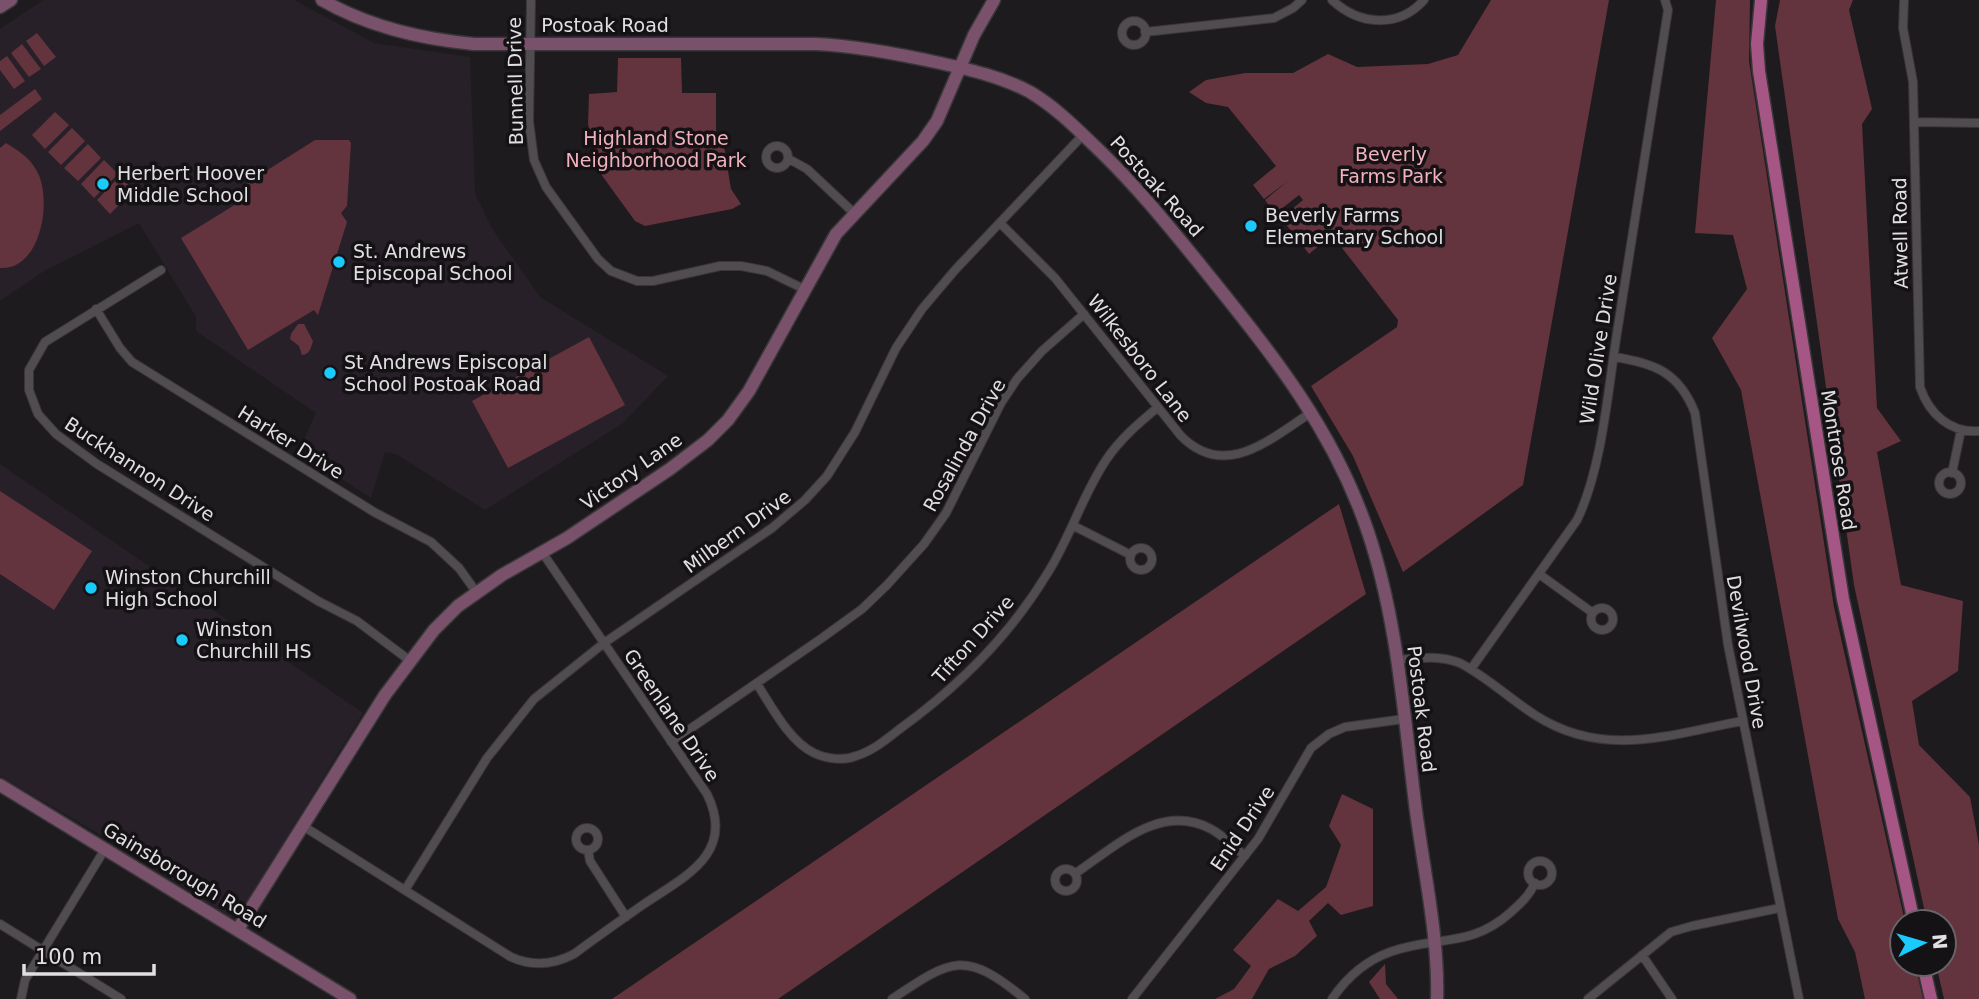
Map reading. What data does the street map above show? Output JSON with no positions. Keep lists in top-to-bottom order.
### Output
{
  "streets": {
    "main road": ["Montrose Road"],
    "street": [
      "Postoak Road",
      "Bunnell Drive",
      "Atwell Road",
      "Wild Olive Drive",
      "Wilkesboro Lane",
      "Harker Drive",
      "Rosalinda Drive",
      "Buckhannon Drive",
      "Victory Lane",
      "Milbern Drive",
      "Tifton Drive",
      "Devilwood Drive",
      "Greenlane Drive",
      "Enid Drive",
      "Gainsborough Road"
    ]
  },
  "crossings": [
    ["Postoak Road", "Bunnell Drive"],
    ["Postoak Road", "Wilkesboro Lane"],
    ["Postoak Road", "Victory Lane"],
    ["Postoak Road", "Milbern Drive"],
    ["Postoak Road", "Enid Drive"],
    ["Bunnell Drive", "Victory Lane"],
    ["Wild Olive Drive", "Devilwood Drive"],
    ["Wilkesboro Lane", "Rosalinda Drive"],
    ["Wilkesboro Lane", "Milbern Drive"],
    ["Wilkesboro Lane", "Tifton Drive"],
    ["Harker Drive", "Buckhannon Drive"],
    ["Harker Drive", "Victory Lane"],
    ["Rosalinda Drive", "Tifton Drive"],
    ["Rosalinda Drive", "Greenlane Drive"],
    ["Buckhannon Drive", "Victory Lane"],
    ["Victory Lane", "Greenlane Drive"],
    ["Victory Lane", "Gainsborough Road"],
    ["Milbern Drive", "Greenlane Drive"]
  ],
  "parks": ["Highland Stone Neighborhood Park", "Beverly Farms Park"],
  "places": [
    "Herbert Hoover Middle School",
    "Beverly Farms Elementary School",
    "St. Andrews Episcopal School",
    "St Andrews Episcopal School Postoak Road",
    "Winston Churchill High School",
    "Winston Churchill HS"
  ],
  "scale_bar": "100 m",
  "north": "right"
}
